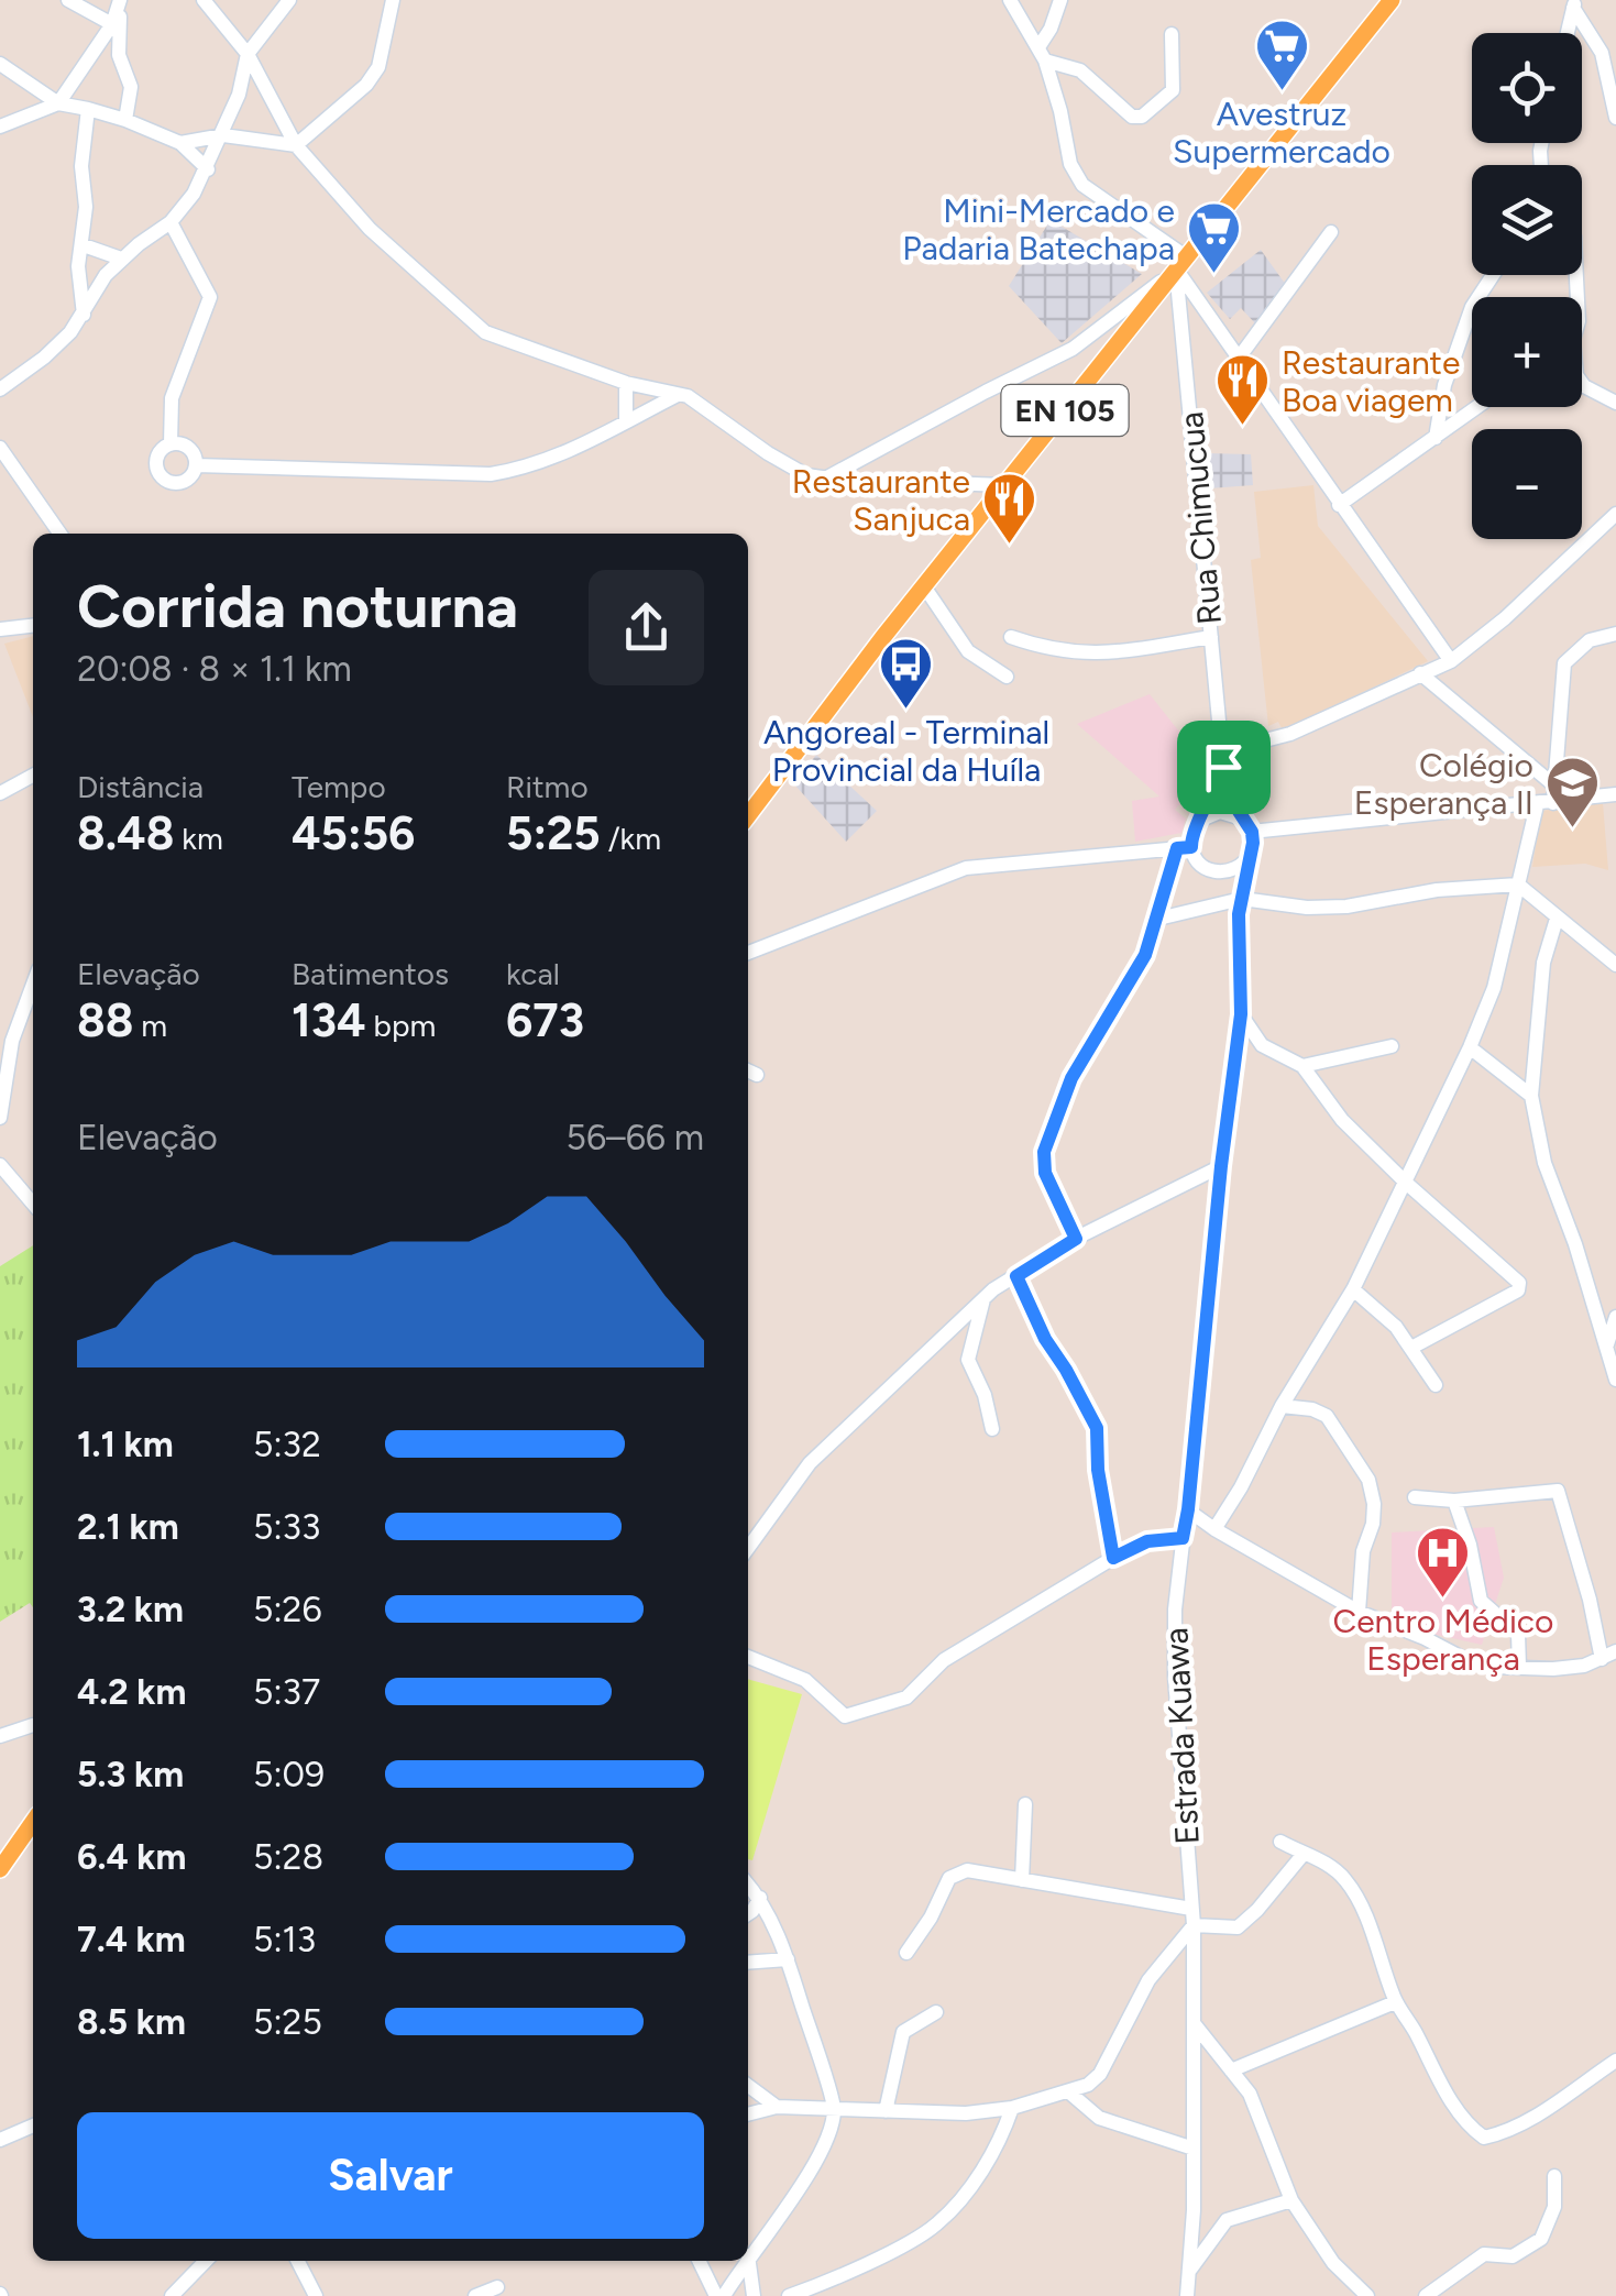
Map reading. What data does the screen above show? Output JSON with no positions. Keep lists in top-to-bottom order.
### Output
{
  "streets": {
    "main road": ["EN 105"],
    "street": ["Rua Chimucua", "Estrada Kuawa"]
  },
  "crossings": [
    ["EN 105", "Rua Chimucua"],
    ["Rua Chimucua", "Estrada Kuawa"]
  ],
  "places": {
    "supermarket": ["Avestruz Supermercado", "Mini-Mercado e Padaria Batechapa"],
    "restaurant": ["Restaurante Boa viagem", "Restaurante Sanjuca"],
    "bus stop": ["Angoreal - Terminal Provincial da Huíla"],
    "school or university": ["Colégio Esperança II"],
    "hospital": ["Centro Médico Esperança"]
  },
  "page": {
    "map_buttons": ["+", "−"],
    "heading": ["Corrida noturna", "20:08 · 8 × 1.1 km"],
    "stats": [
      ["Distância", "8.48 km"],
      ["Tempo", "45:56"],
      ["Ritmo", "5:25 /km"],
      ["Elevação", "88 m"],
      ["Batimentos", "134 bpm"],
      ["kcal", "673"]
    ],
    "chart": ["Elevação", "56–66 m"],
    "list": [
      {
        "name": "1.1 km",
        "note": "5:32"
      },
      {
        "name": "2.1 km",
        "note": "5:33"
      },
      {
        "name": "3.2 km",
        "note": "5:26"
      },
      {
        "name": "4.2 km",
        "note": "5:37"
      },
      {
        "name": "5.3 km",
        "note": "5:09"
      },
      {
        "name": "6.4 km",
        "note": "5:28"
      },
      {
        "name": "7.4 km",
        "note": "5:13"
      },
      {
        "name": "8.5 km",
        "note": "5:25"
      }
    ],
    "buttons": "Salvar"
  }
}
